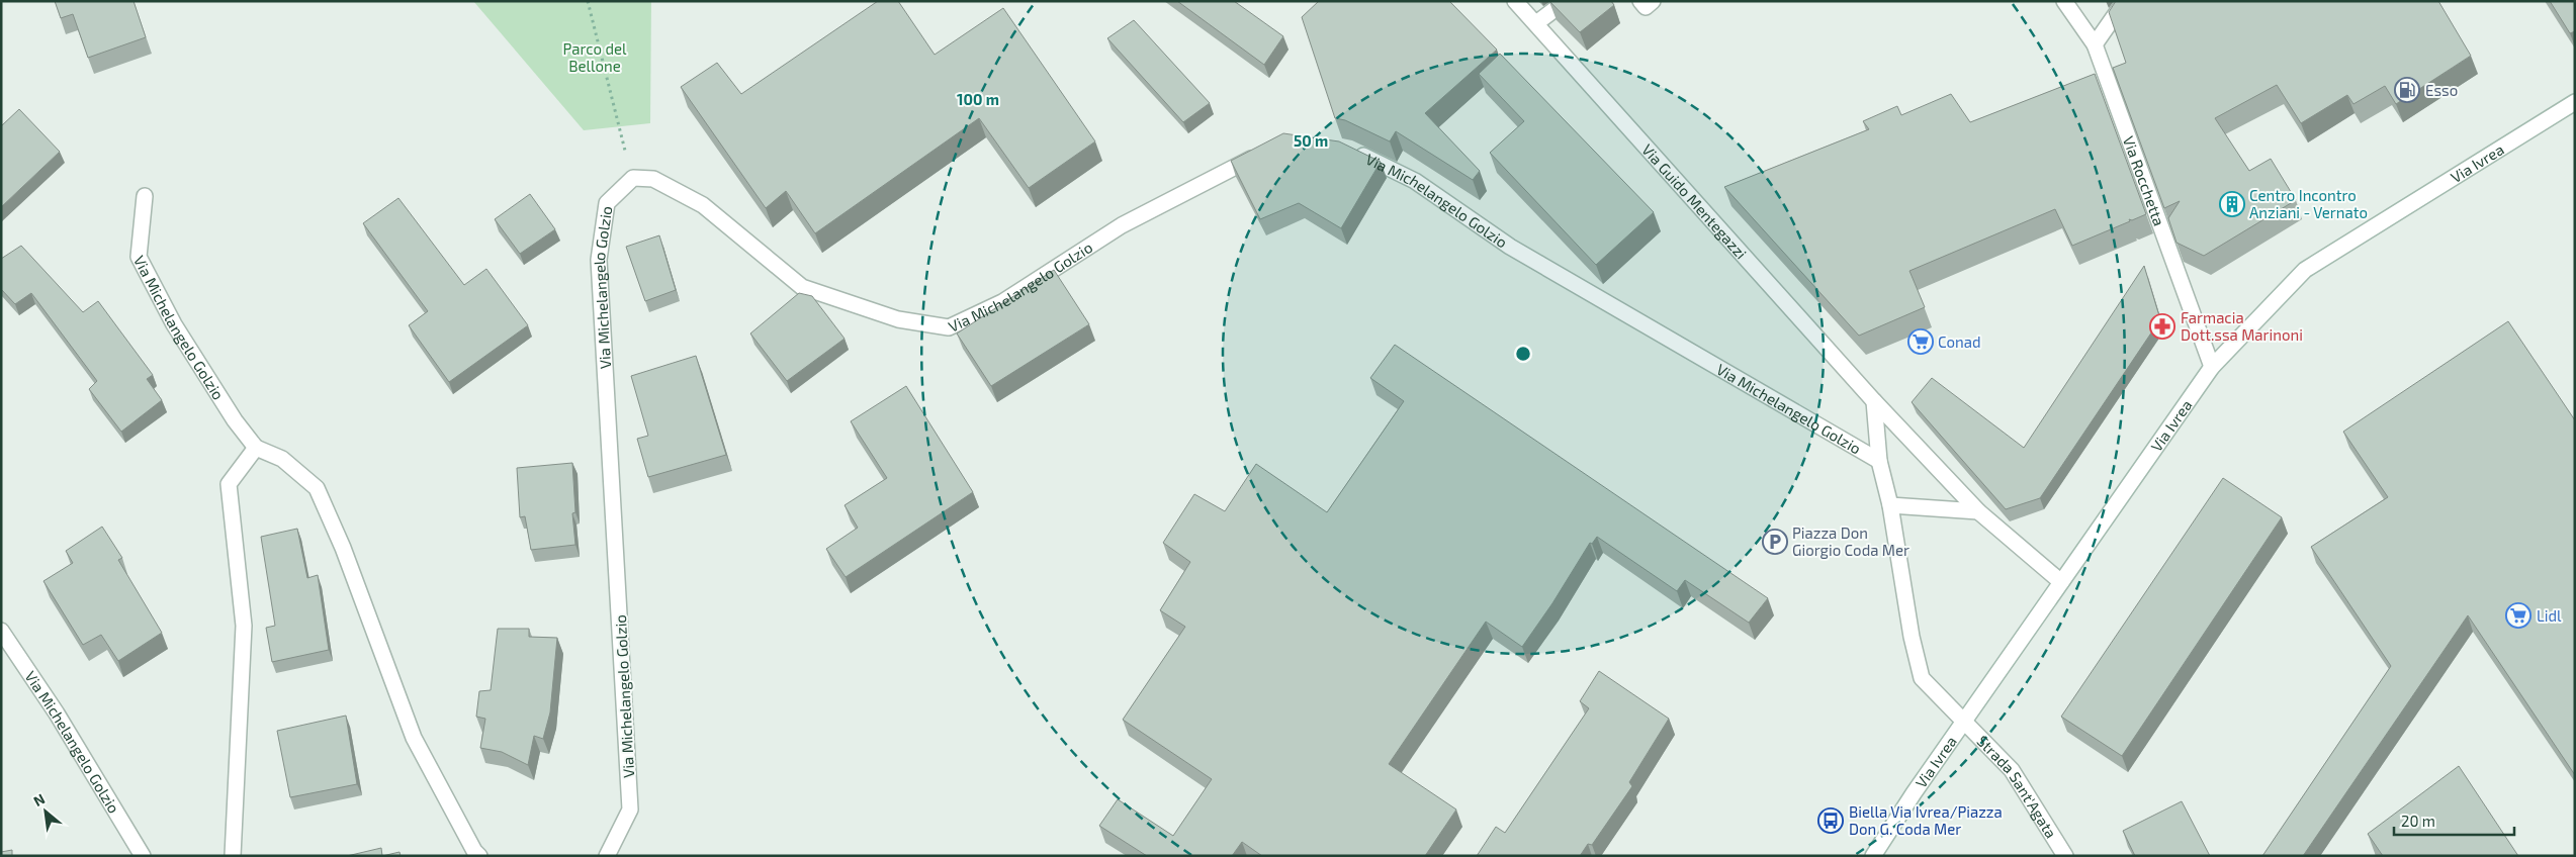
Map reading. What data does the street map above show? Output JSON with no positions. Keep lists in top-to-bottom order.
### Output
{
  "streets": {
    "street": [
      "Via Ivrea",
      "Via Rocchetta",
      "Via Michelangelo Golzio",
      "Via Guido Mentegazzi",
      "Strada Sant'Agata"
    ]
  },
  "crossings": [
    ["Via Ivrea", "Via Rocchetta"],
    ["Via Ivrea", "Via Guido Mentegazzi"],
    ["Via Ivrea", "Strada Sant'Agata"]
  ],
  "parks": ["Parco del Bellone"],
  "places": {
    "fuel station": ["Esso"],
    "building": ["Centro Incontro Anziani - Vernato"],
    "pharmacy": ["Farmacia Dott.ssa Marinoni"],
    "supermarket": ["Conad", "Lidl"],
    "parking": ["Piazza Don Giorgio Coda Mer"],
    "bus stop": ["Biella Via Ivrea/Piazza Don G. Coda Mer"]
  },
  "scale_bar": "20 m",
  "north": "top left",
  "rings": ["100 m", "50 m"]
}
